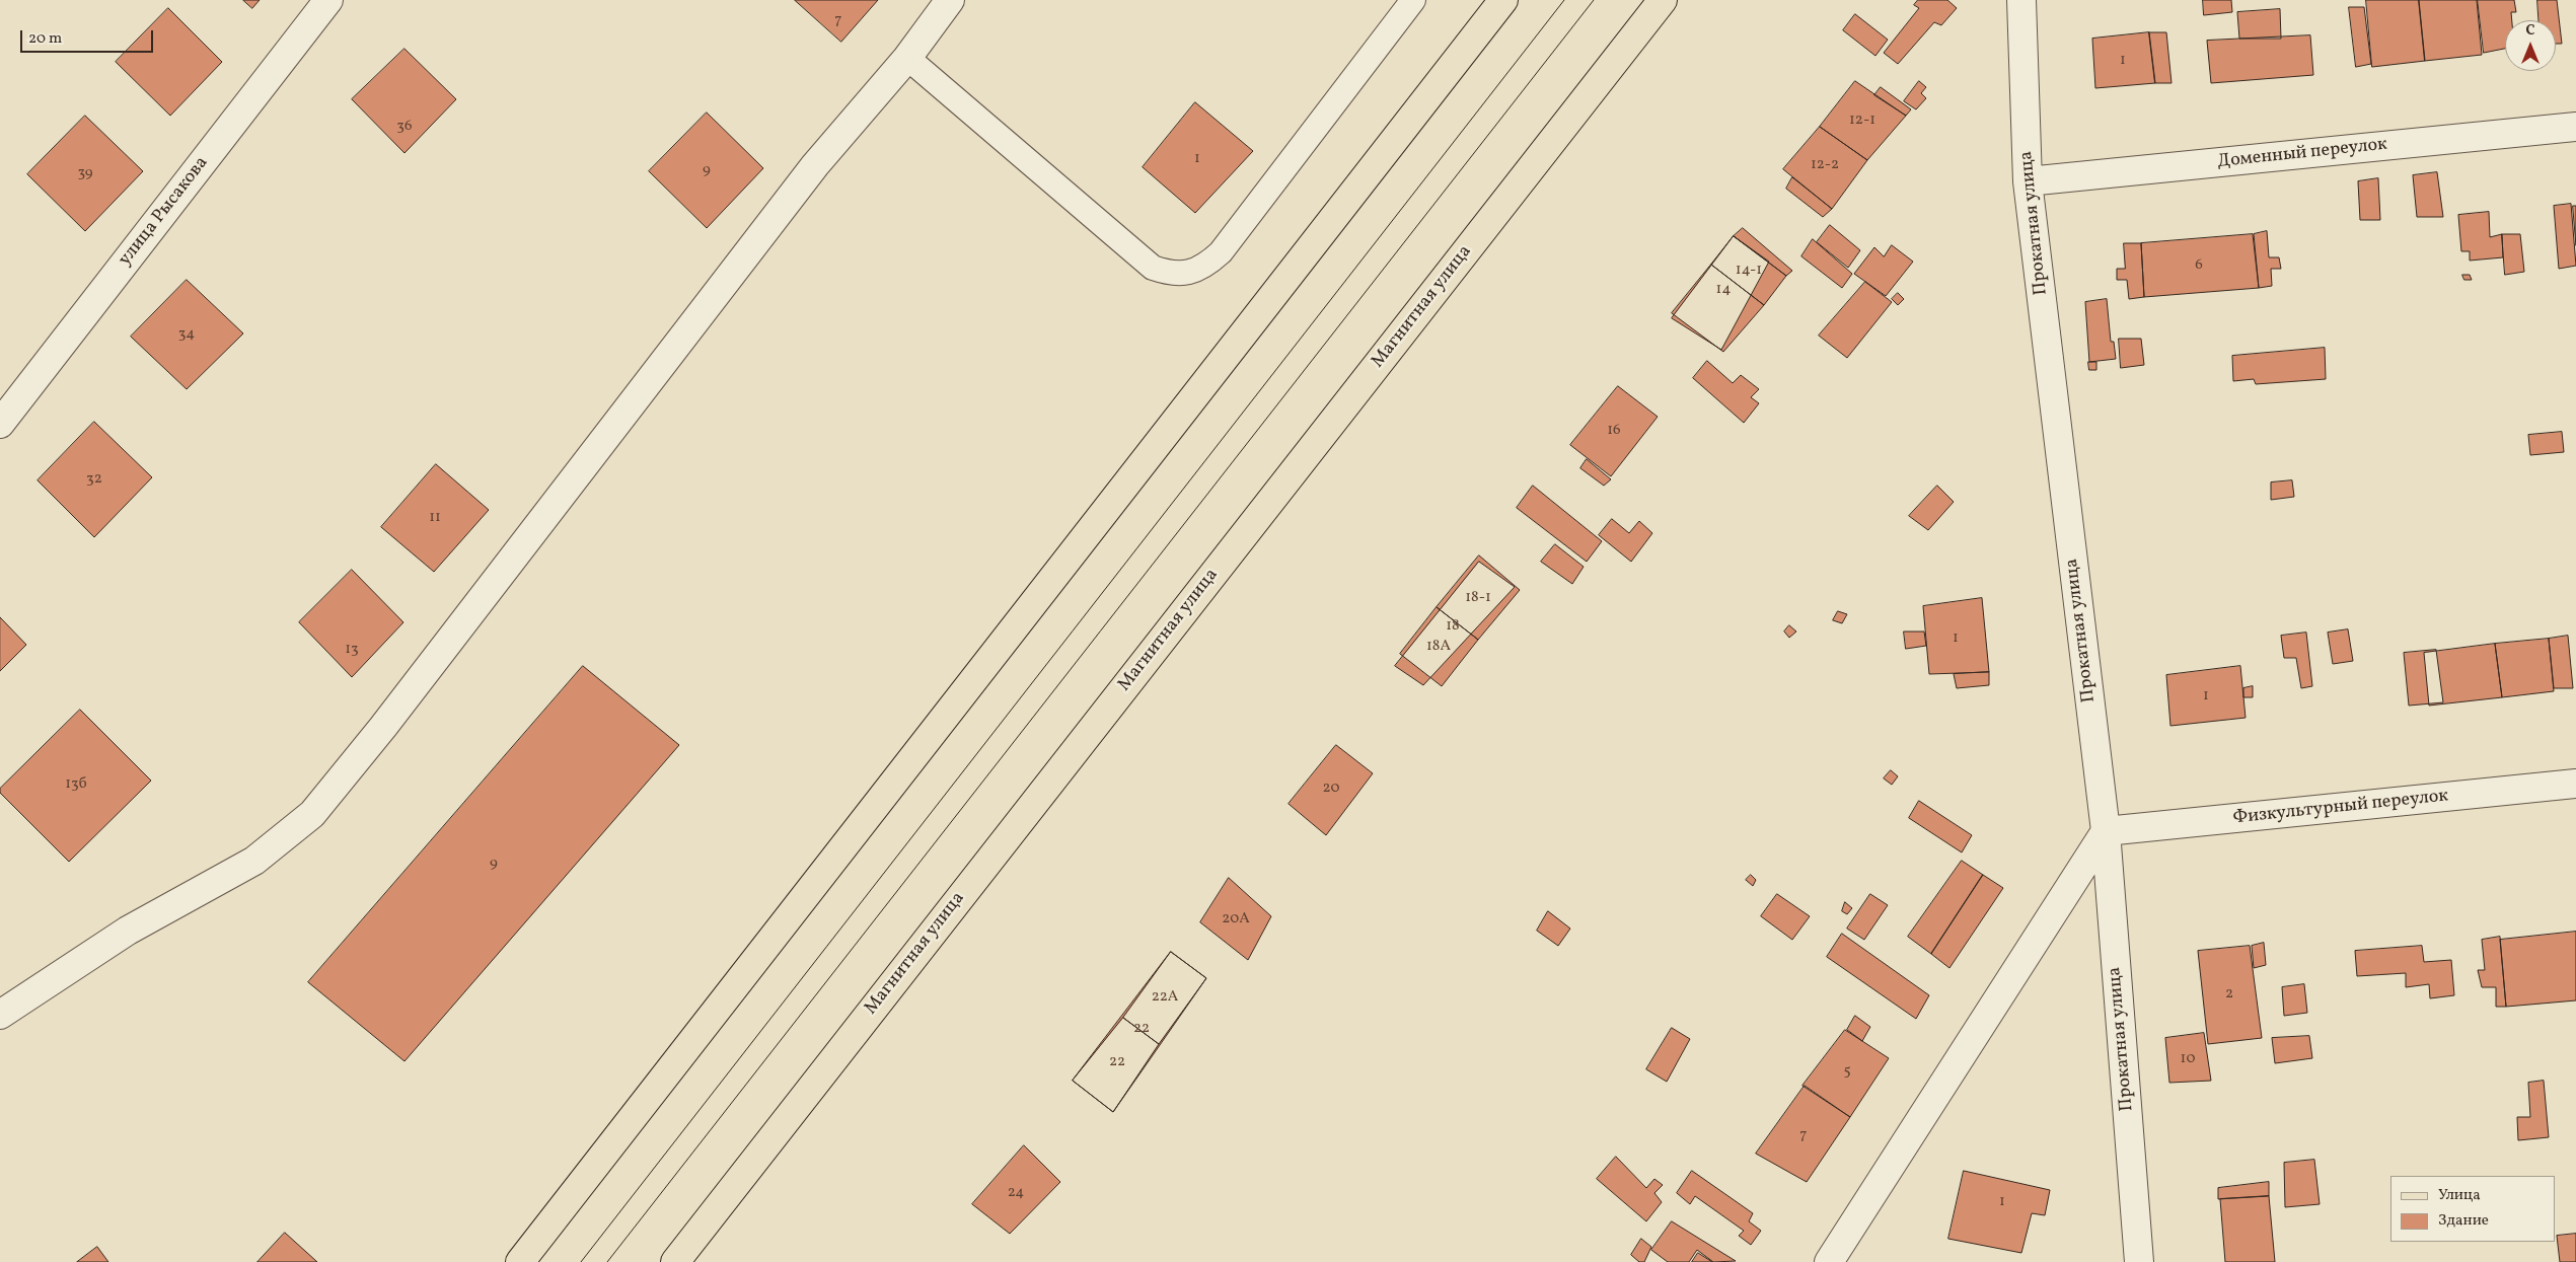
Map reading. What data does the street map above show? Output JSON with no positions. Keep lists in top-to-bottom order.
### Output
{
  "streets": {
    "main road": ["Магнитная улица"],
    "street": [
      "Доменный переулок",
      "улица Рысакова",
      "Прокатная улица",
      "Физкультурный переулок"
    ]
  },
  "crossings": [
    ["Доменный переулок", "Прокатная улица"],
    ["Прокатная улица", "Физкультурный переулок"]
  ],
  "house_numbers": [
    "7",
    "1",
    "12-1",
    "36",
    "1",
    "12-2",
    "9",
    "39",
    "6",
    "14-1",
    "14",
    "34",
    "16",
    "32",
    "11",
    "18-1",
    "18",
    "1",
    "18А",
    "13",
    "1",
    "13б",
    "20",
    "9",
    "20А",
    "2",
    "22А",
    "22",
    "10",
    "22",
    "5",
    "7",
    "24",
    "1"
  ],
  "legend": ["Улица", "Здание"],
  "scale_bar": "20 m",
  "north": "top"
}
